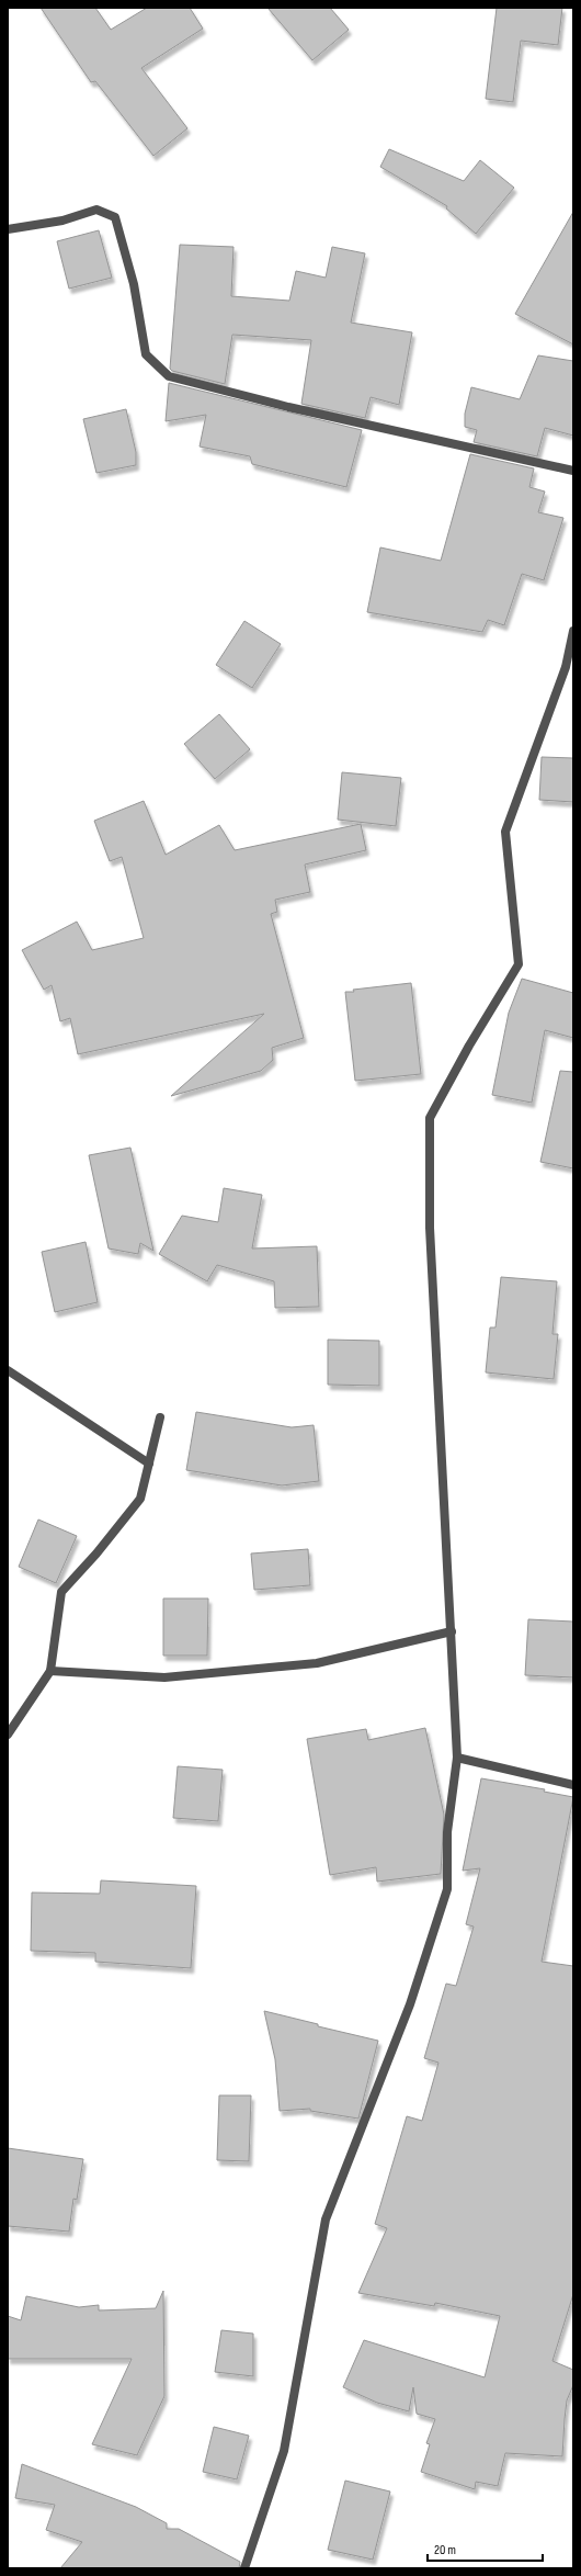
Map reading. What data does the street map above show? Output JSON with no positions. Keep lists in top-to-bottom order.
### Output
{
  "scale_bar": "20 m"
}
